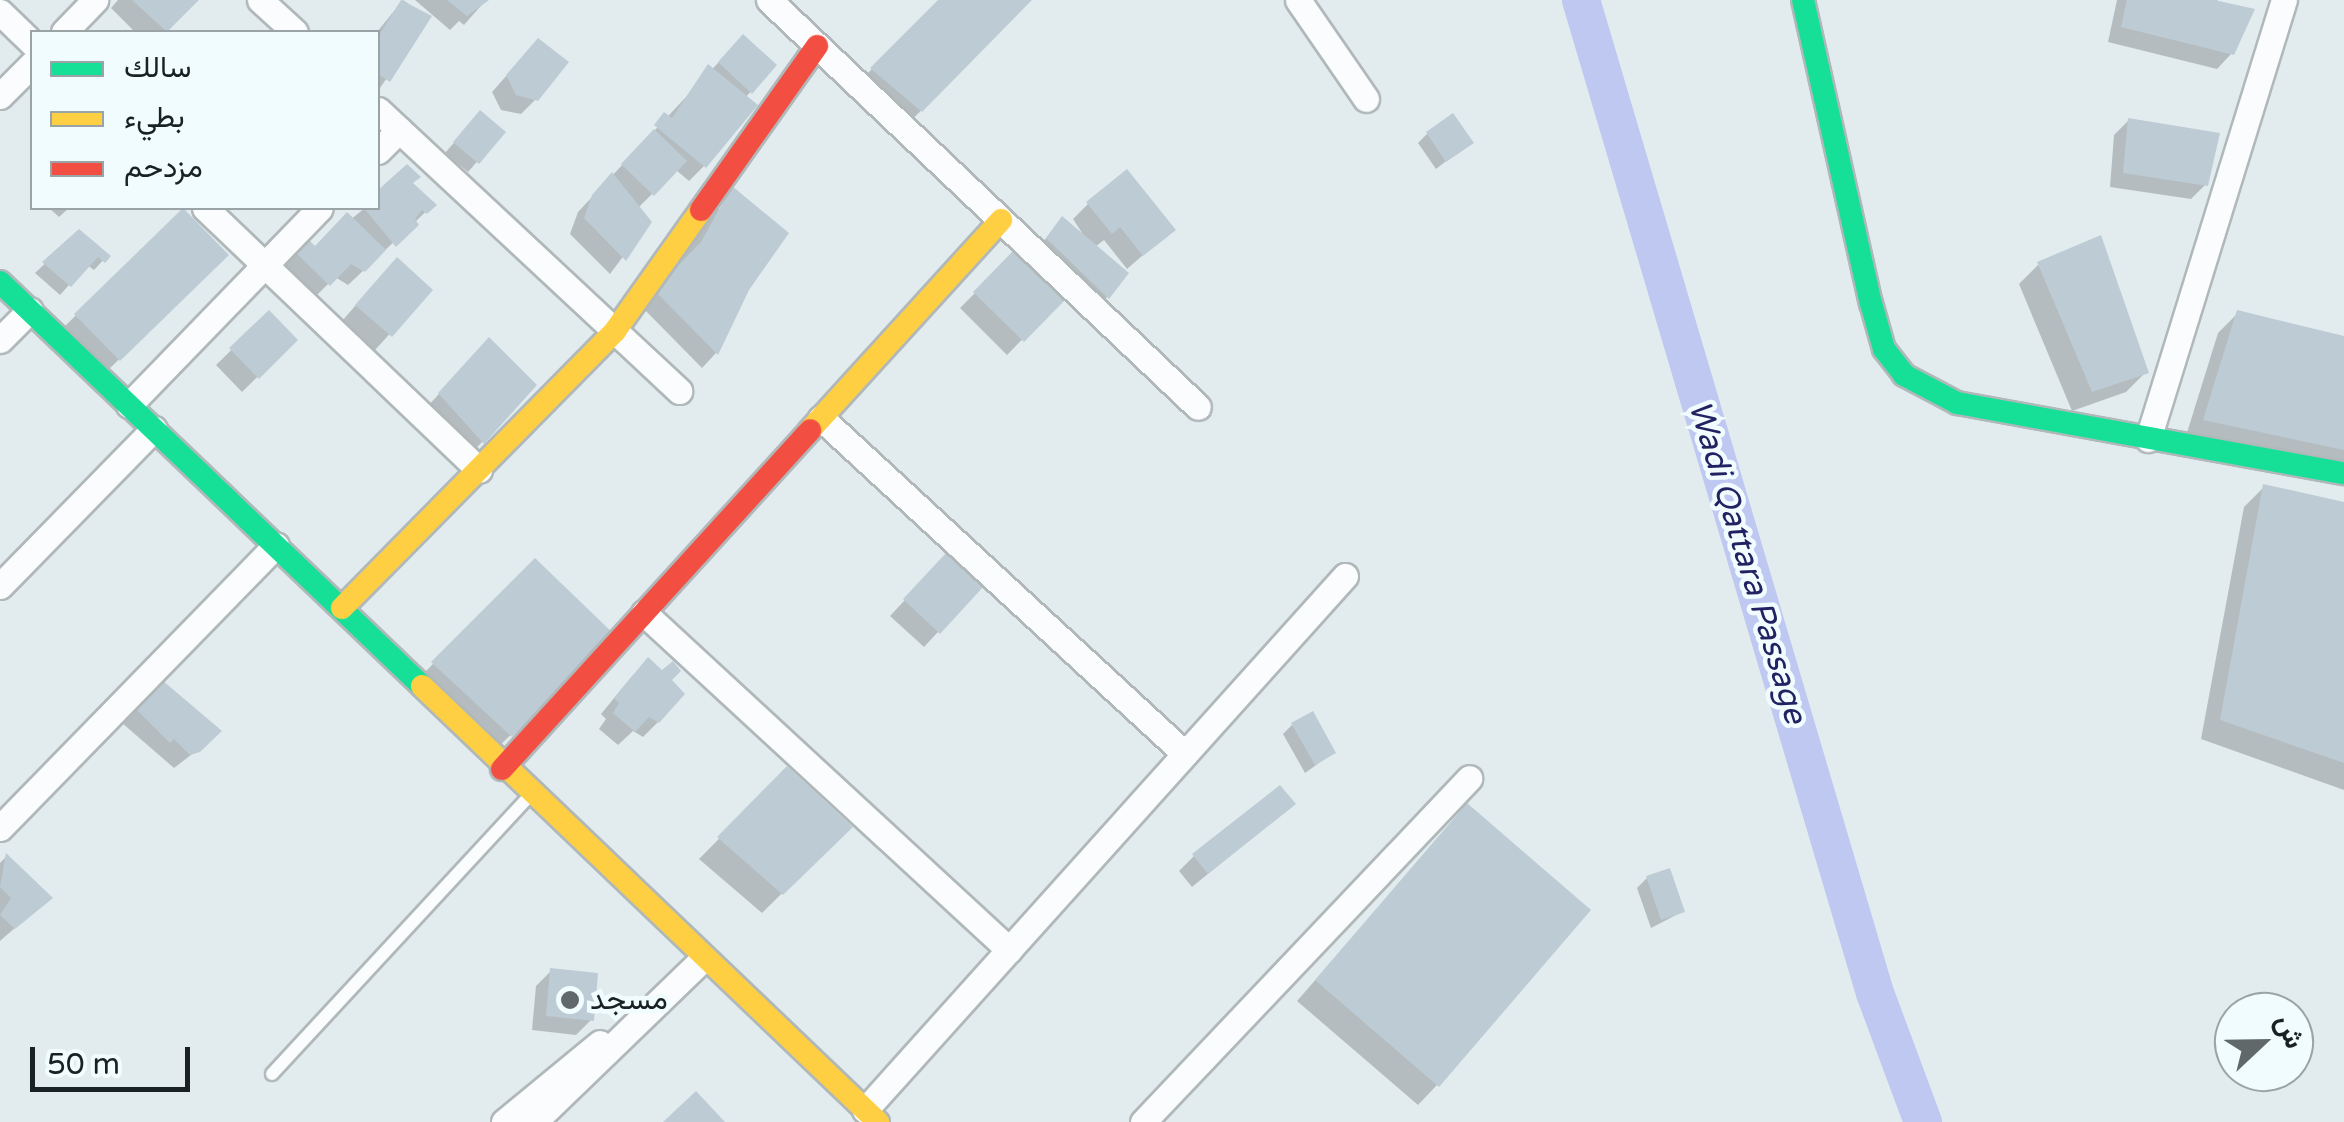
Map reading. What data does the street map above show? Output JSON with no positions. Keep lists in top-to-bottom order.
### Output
{
  "water": ["Wadi Qattara Passage"],
  "places": ["مسجد"],
  "legend": ["سالك", "بطيء", "مزدحم"],
  "scale_bar": "50 m",
  "north": "right"
}
